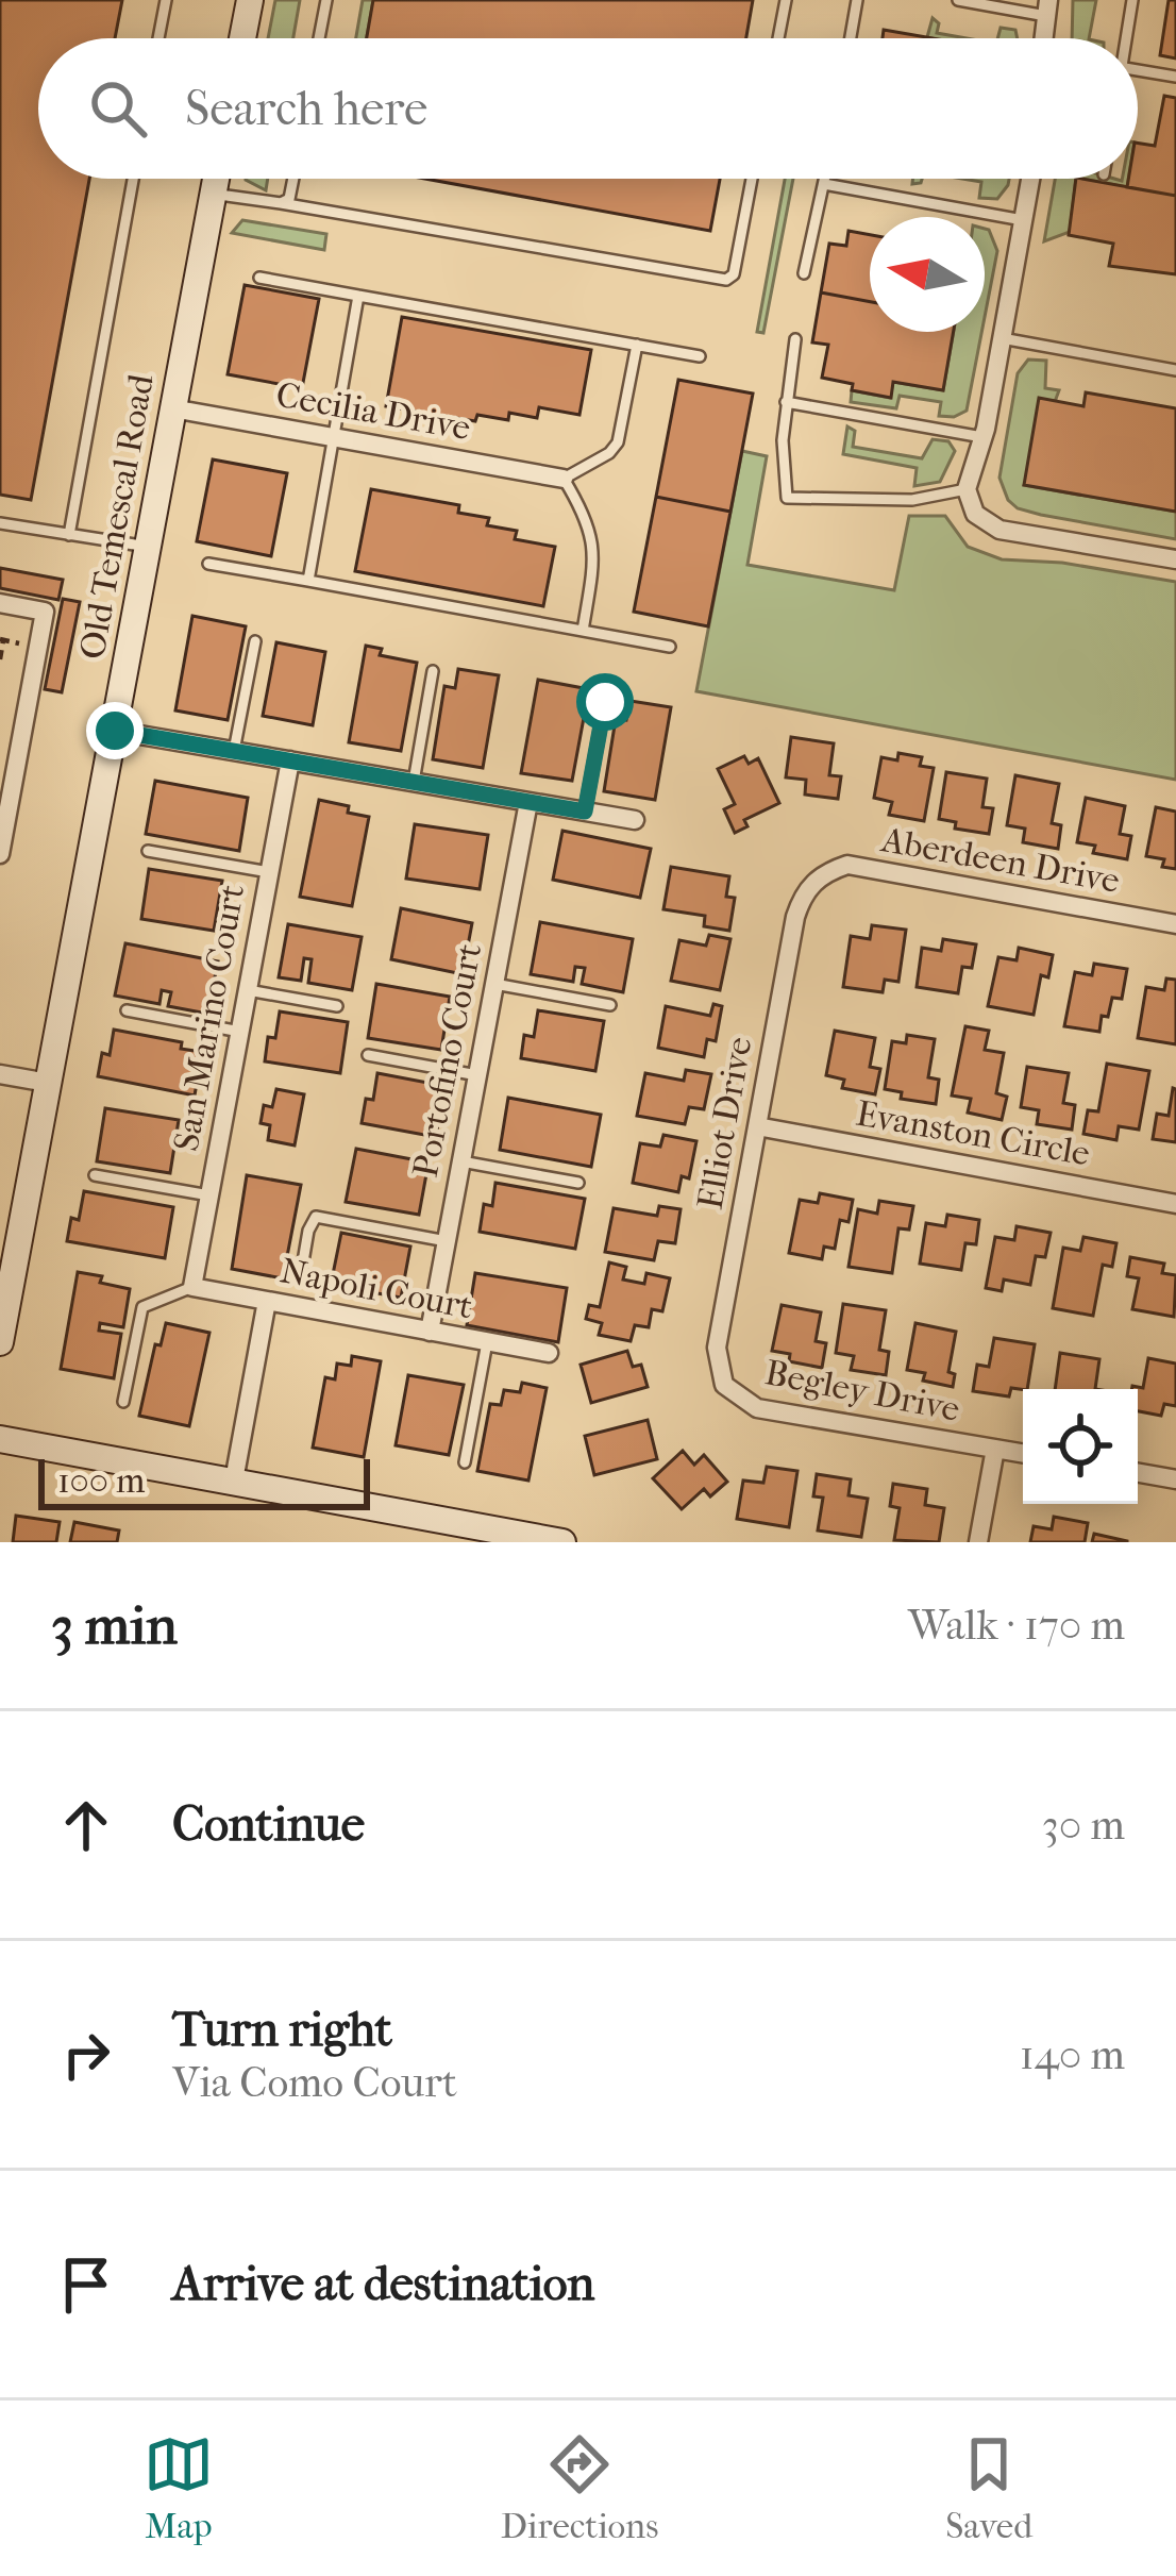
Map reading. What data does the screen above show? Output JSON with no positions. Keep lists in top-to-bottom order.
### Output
{
  "streets": {
    "street": [
      "Cecilia Drive",
      "Old Temescal Road",
      "Aberdeen Drive",
      "San Marino Court",
      "Portofino Court",
      "Elliot Drive",
      "Evanston Circle",
      "Napoli Court",
      "Begley Drive"
    ]
  },
  "crossings": [
    ["Cecilia Drive", "Old Temescal Road"],
    ["Aberdeen Drive", "Elliot Drive"],
    ["San Marino Court", "Napoli Court"],
    ["Portofino Court", "Napoli Court"],
    ["Elliot Drive", "Evanston Circle"],
    ["Elliot Drive", "Begley Drive"]
  ],
  "scale_bar": "100 m",
  "north": "left",
  "page": {
    "search": "Search here",
    "scale": "100 m",
    "heading": ["3 min", "Walk · 170 m"],
    "list": [
      ["Continue", "30 m"],
      ["Turn right", "Via Como Court", "140 m"],
      "Arrive at destination"
    ],
    "nav": ["Map", "Directions", "Saved"]
  }
}
